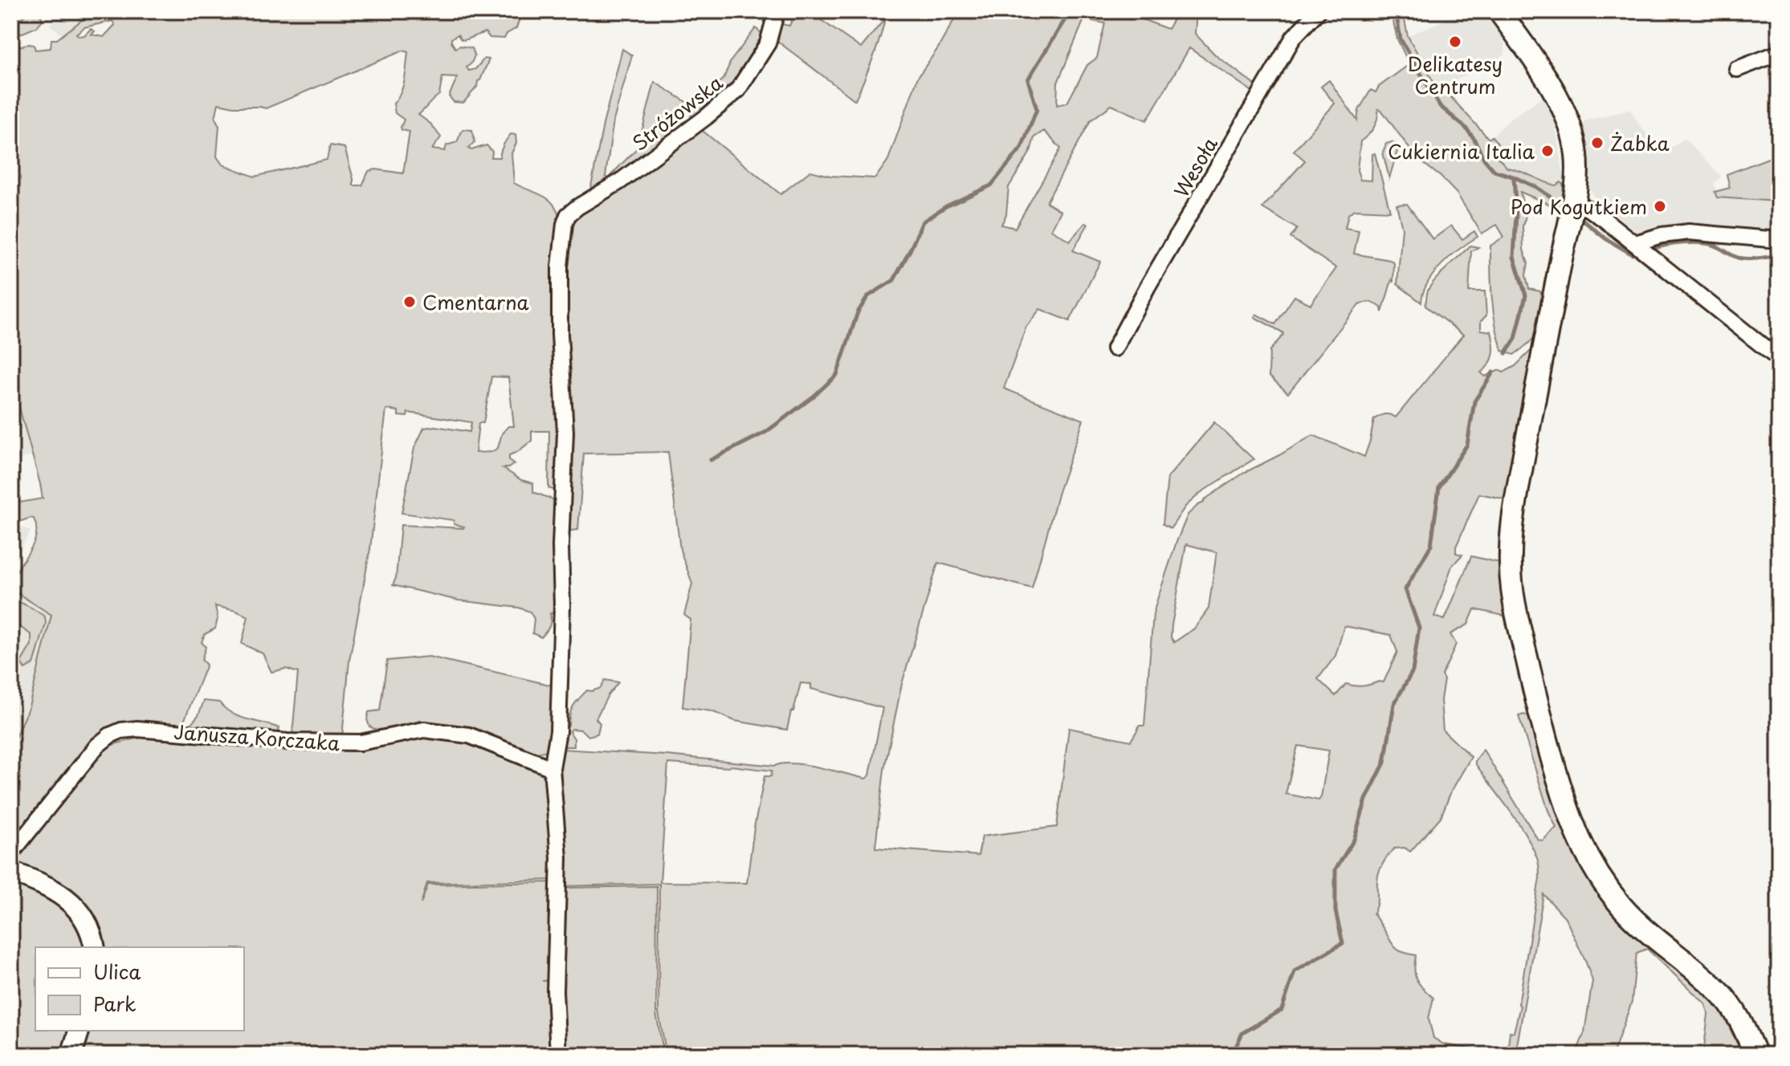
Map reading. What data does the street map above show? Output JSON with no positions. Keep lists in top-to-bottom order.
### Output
{
  "streets": {
    "street": ["Stróżowska", "Wesoła", "Janusza Korczaka"]
  },
  "crossings": [
    ["Stróżowska", "Janusza Korczaka"]
  ],
  "places": [
    "Delikatesy Centrum",
    "Żabka",
    "Cukiernia Italia",
    "Pod Kogutkiem",
    "Cmentarna"
  ],
  "legend": ["Ulica", "Park"]
}
